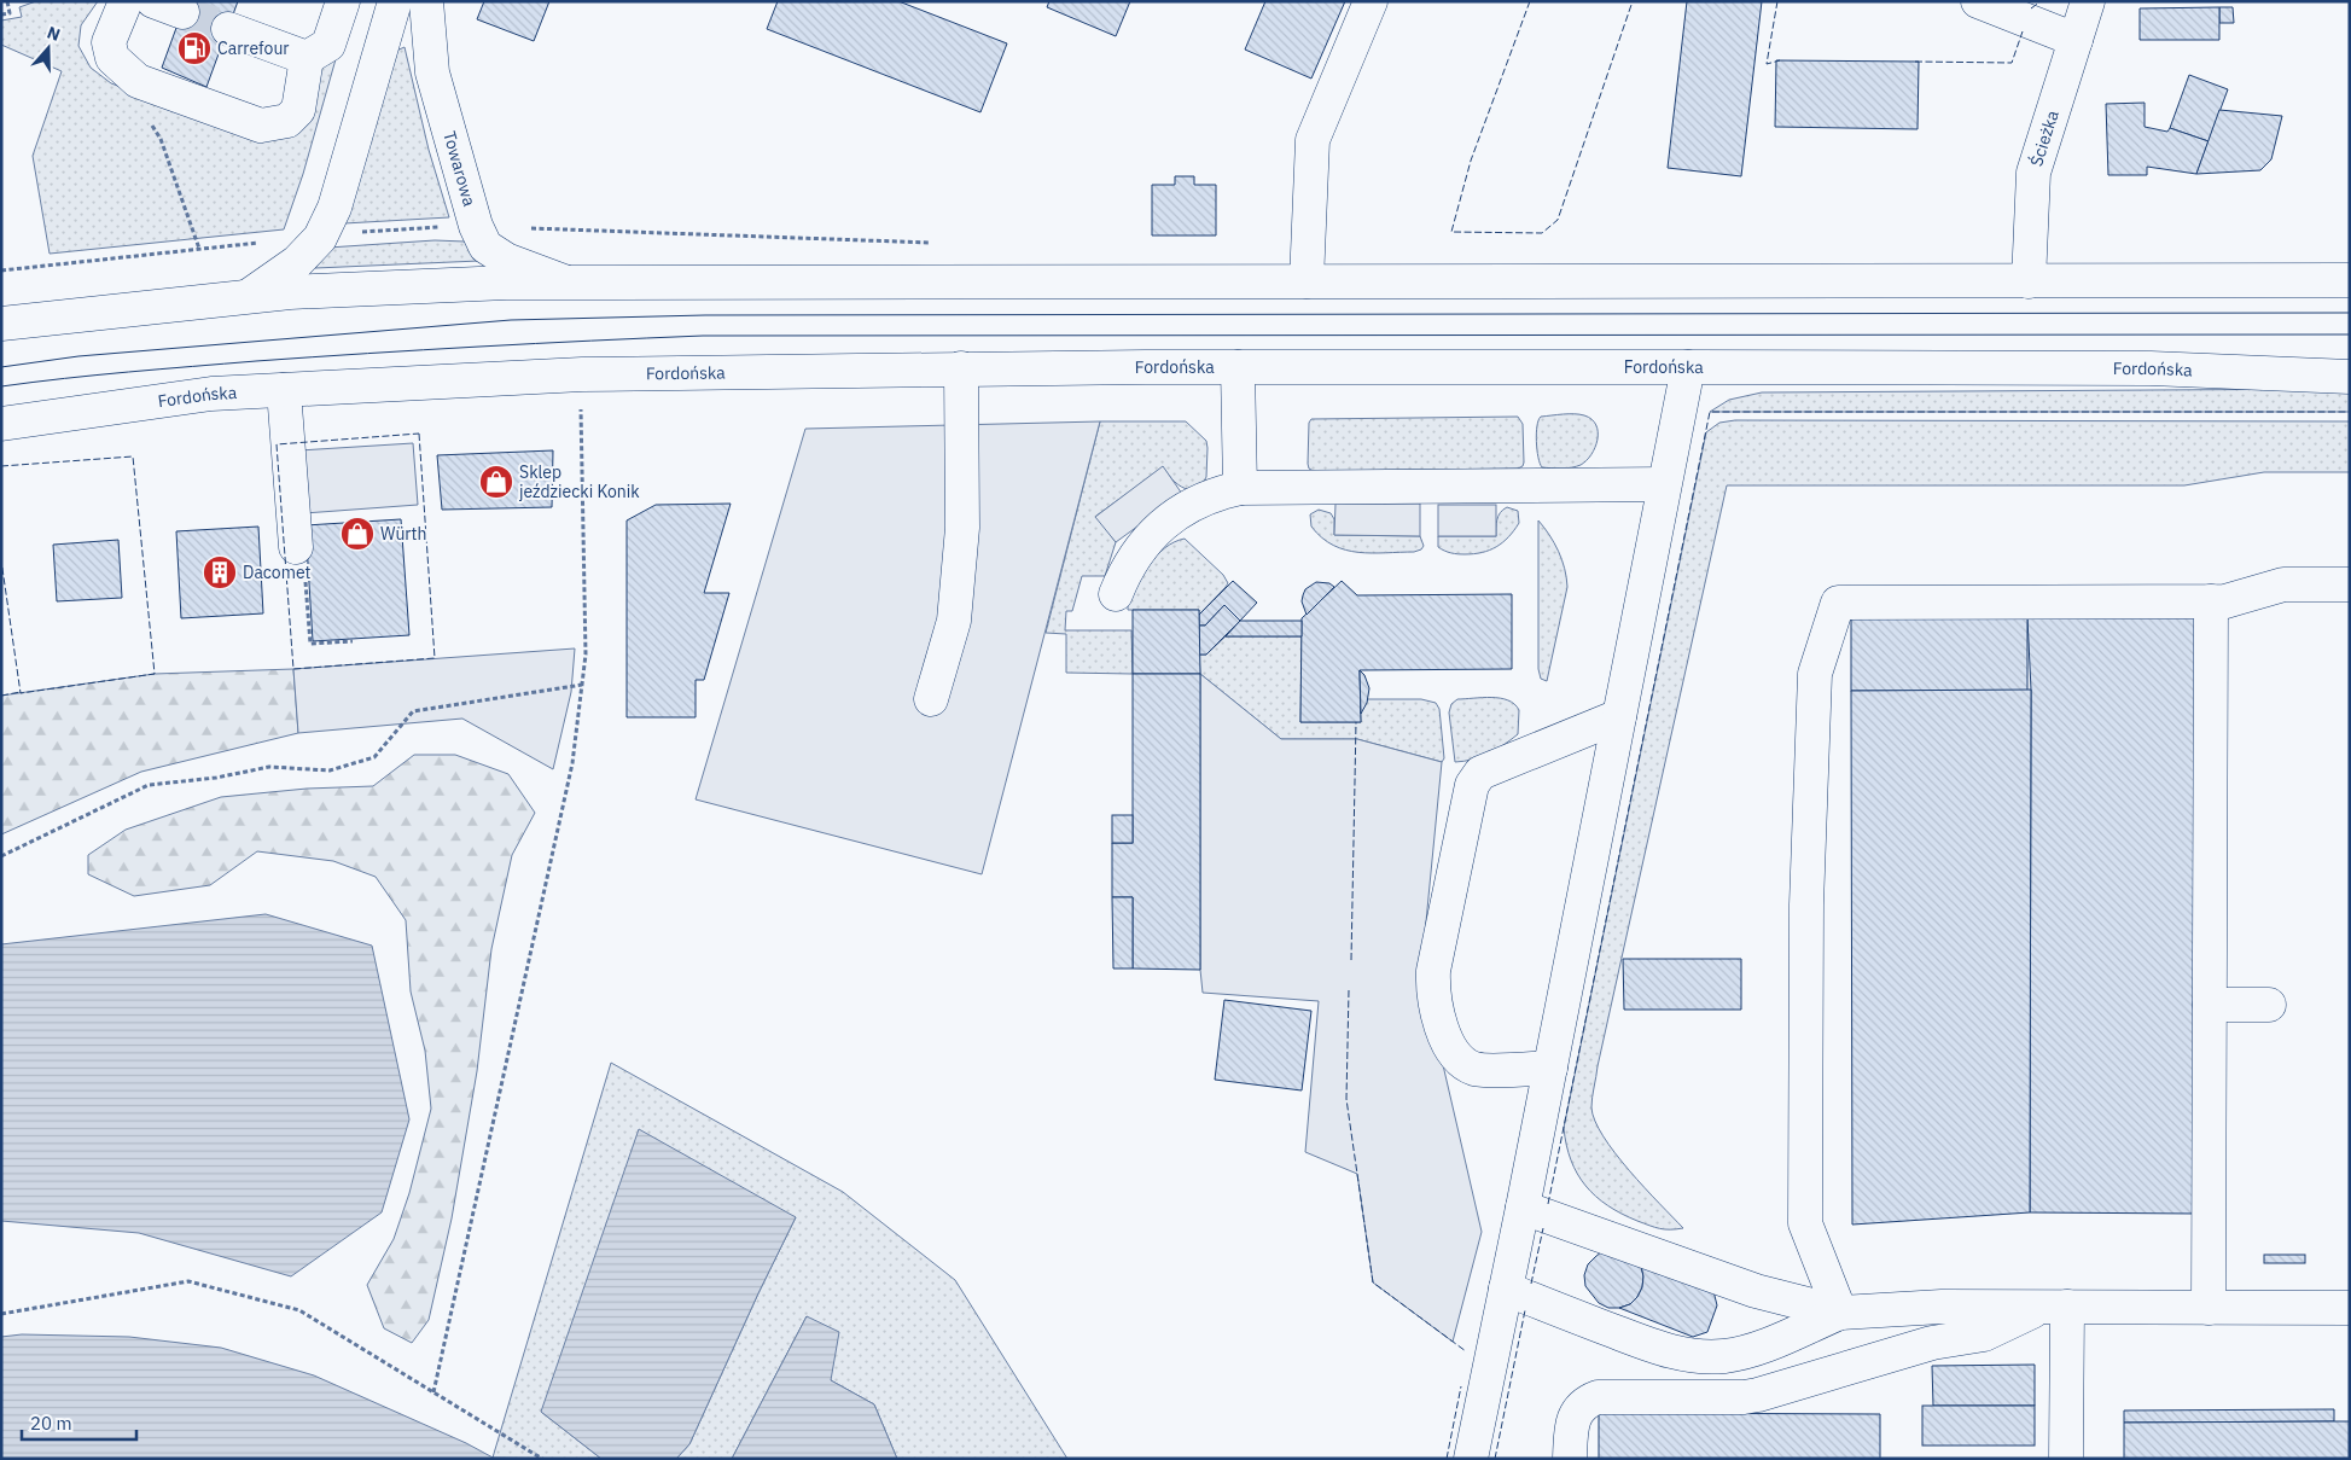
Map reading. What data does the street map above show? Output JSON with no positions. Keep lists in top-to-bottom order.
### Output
{
  "streets": {
    "main road": ["Ścieżka", "Towarowa", "Fordońska"]
  },
  "places": {
    "fuel station": ["Carrefour"],
    "shop": ["Sklep jeździecki Konik", "Würth"],
    "building": ["Dacomet"]
  },
  "scale_bar": "20 m",
  "north": "top"
}
